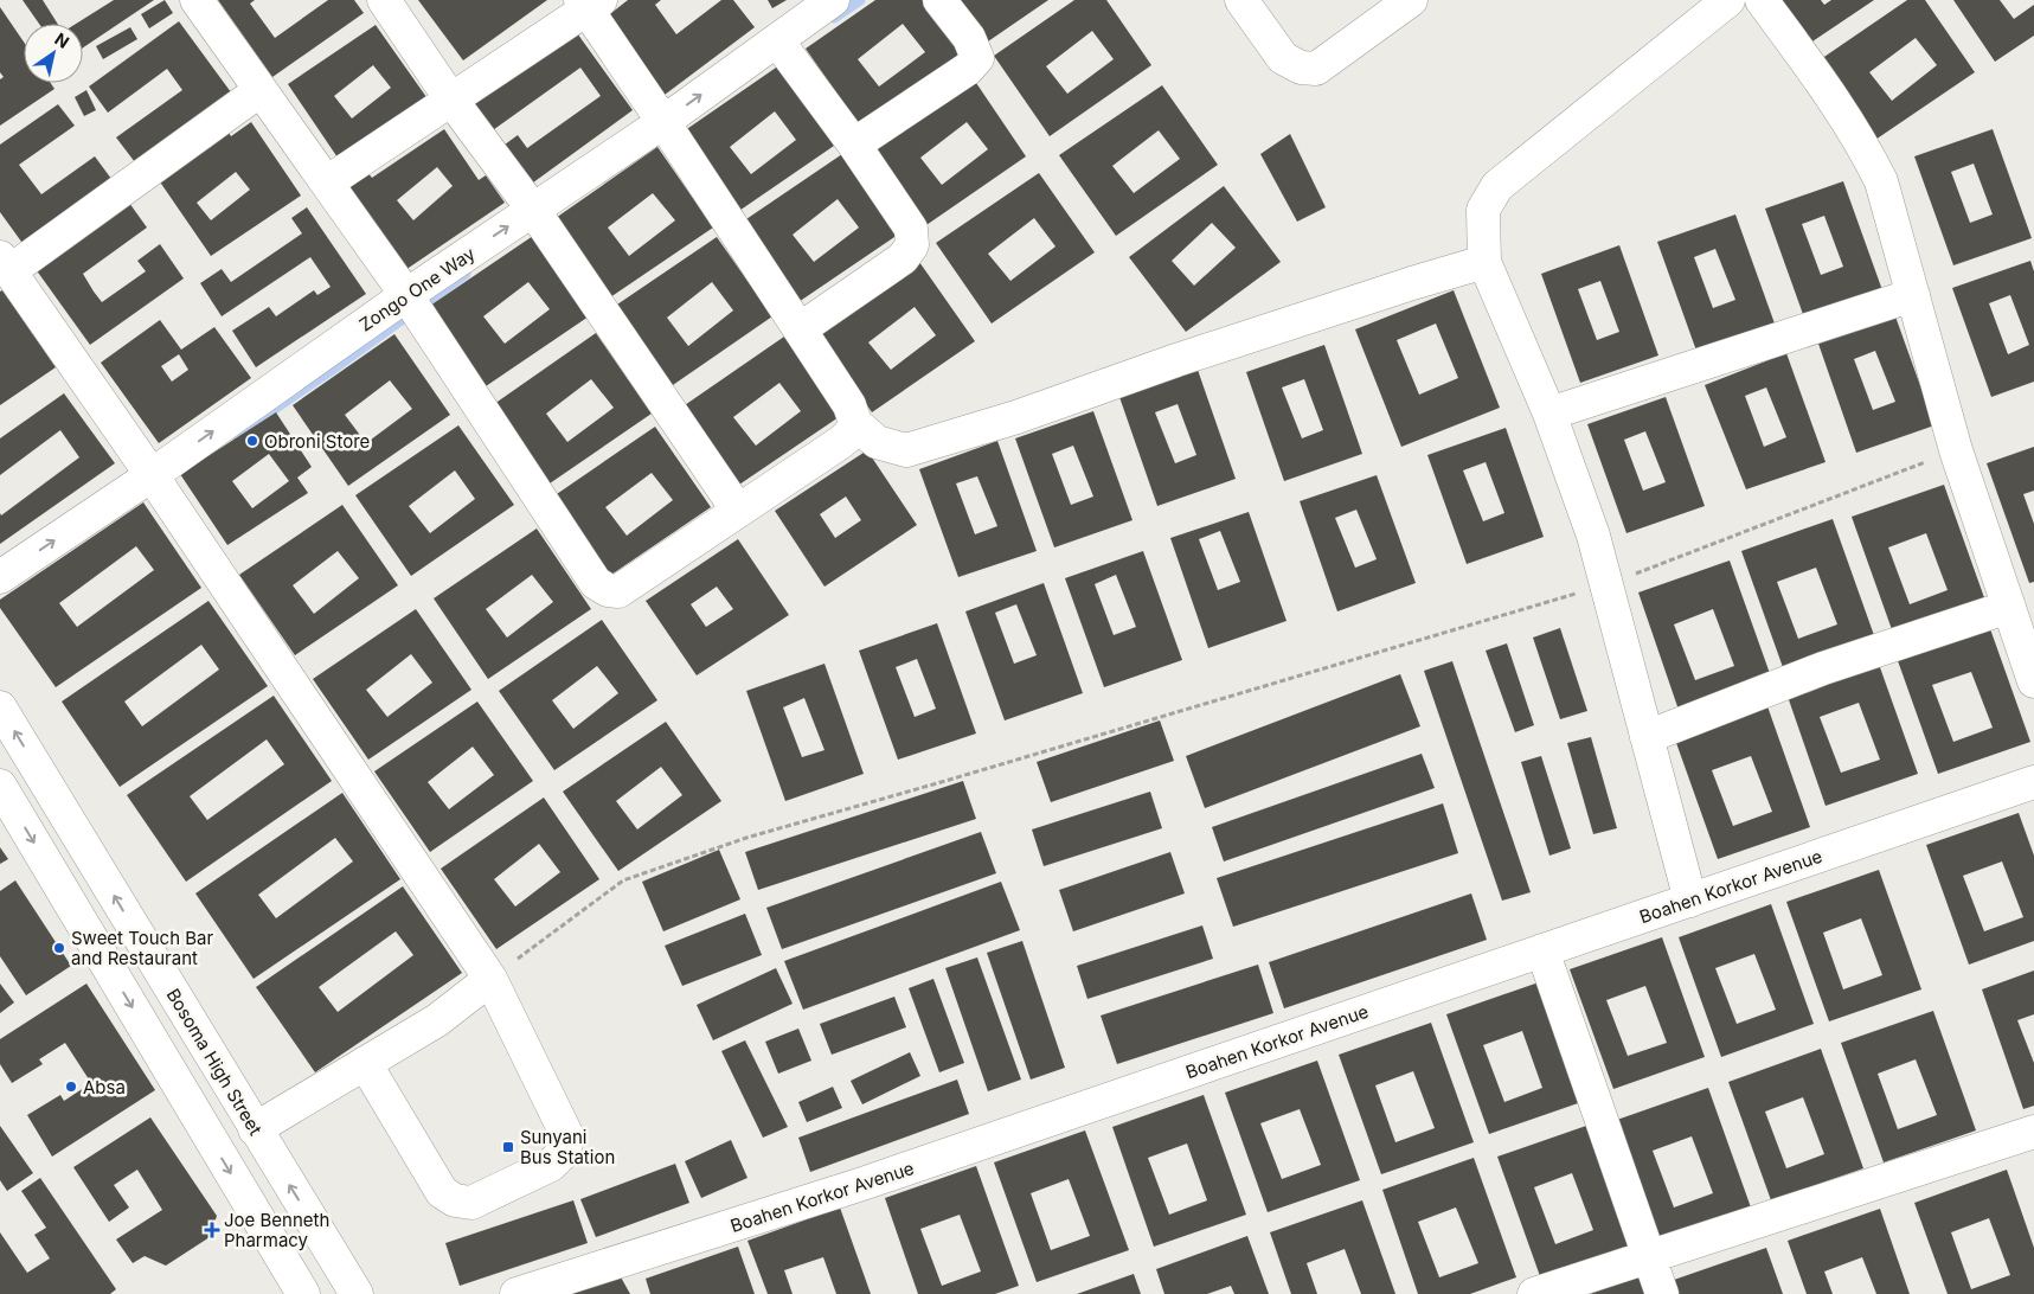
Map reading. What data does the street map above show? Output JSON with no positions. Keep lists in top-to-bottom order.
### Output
{
  "streets": {
    "street": ["Zongo One Way", "Boahen Korkor Avenue", "Bosoma High Street"]
  },
  "places": {
    "other": ["Obroni Store", "Sweet Touch Bar and Restaurant", "Absa"],
    "transit": ["Sunyani Bus Station"],
    "health": ["Joe Benneth Pharmacy"]
  },
  "north": "top right"
}
